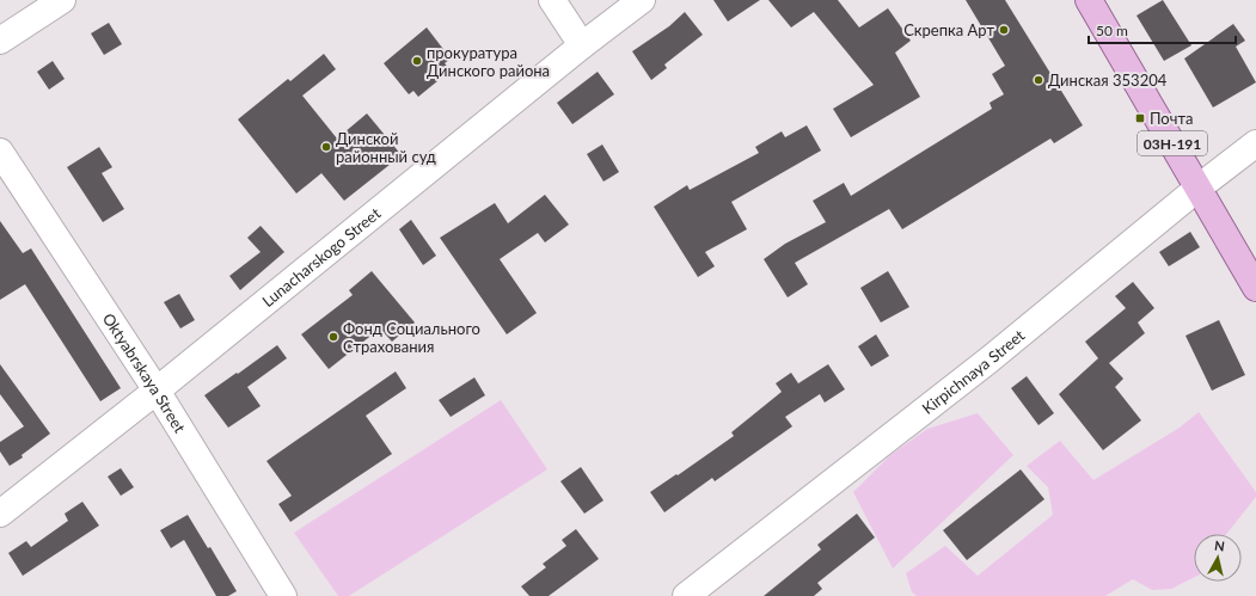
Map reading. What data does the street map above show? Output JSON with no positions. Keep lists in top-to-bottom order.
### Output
{
  "streets": {
    "main road": ["03Н-191"],
    "street": ["Lunacharskogo Street", "Kirpichnaya Street", "Oktyabrskaya Street"]
  },
  "crossings": [
    ["03Н-191", "Kirpichnaya Street"],
    ["Lunacharskogo Street", "Oktyabrskaya Street"]
  ],
  "places": {
    "other": [
      "Скрепка Арт",
      "прокуратура Динского района",
      "Динская 353204",
      "Динской районный суд",
      "Фонд Социального Страхования"
    ],
    "transit": ["Почта"]
  },
  "scale_bar": "50 m",
  "north": "top"
}
